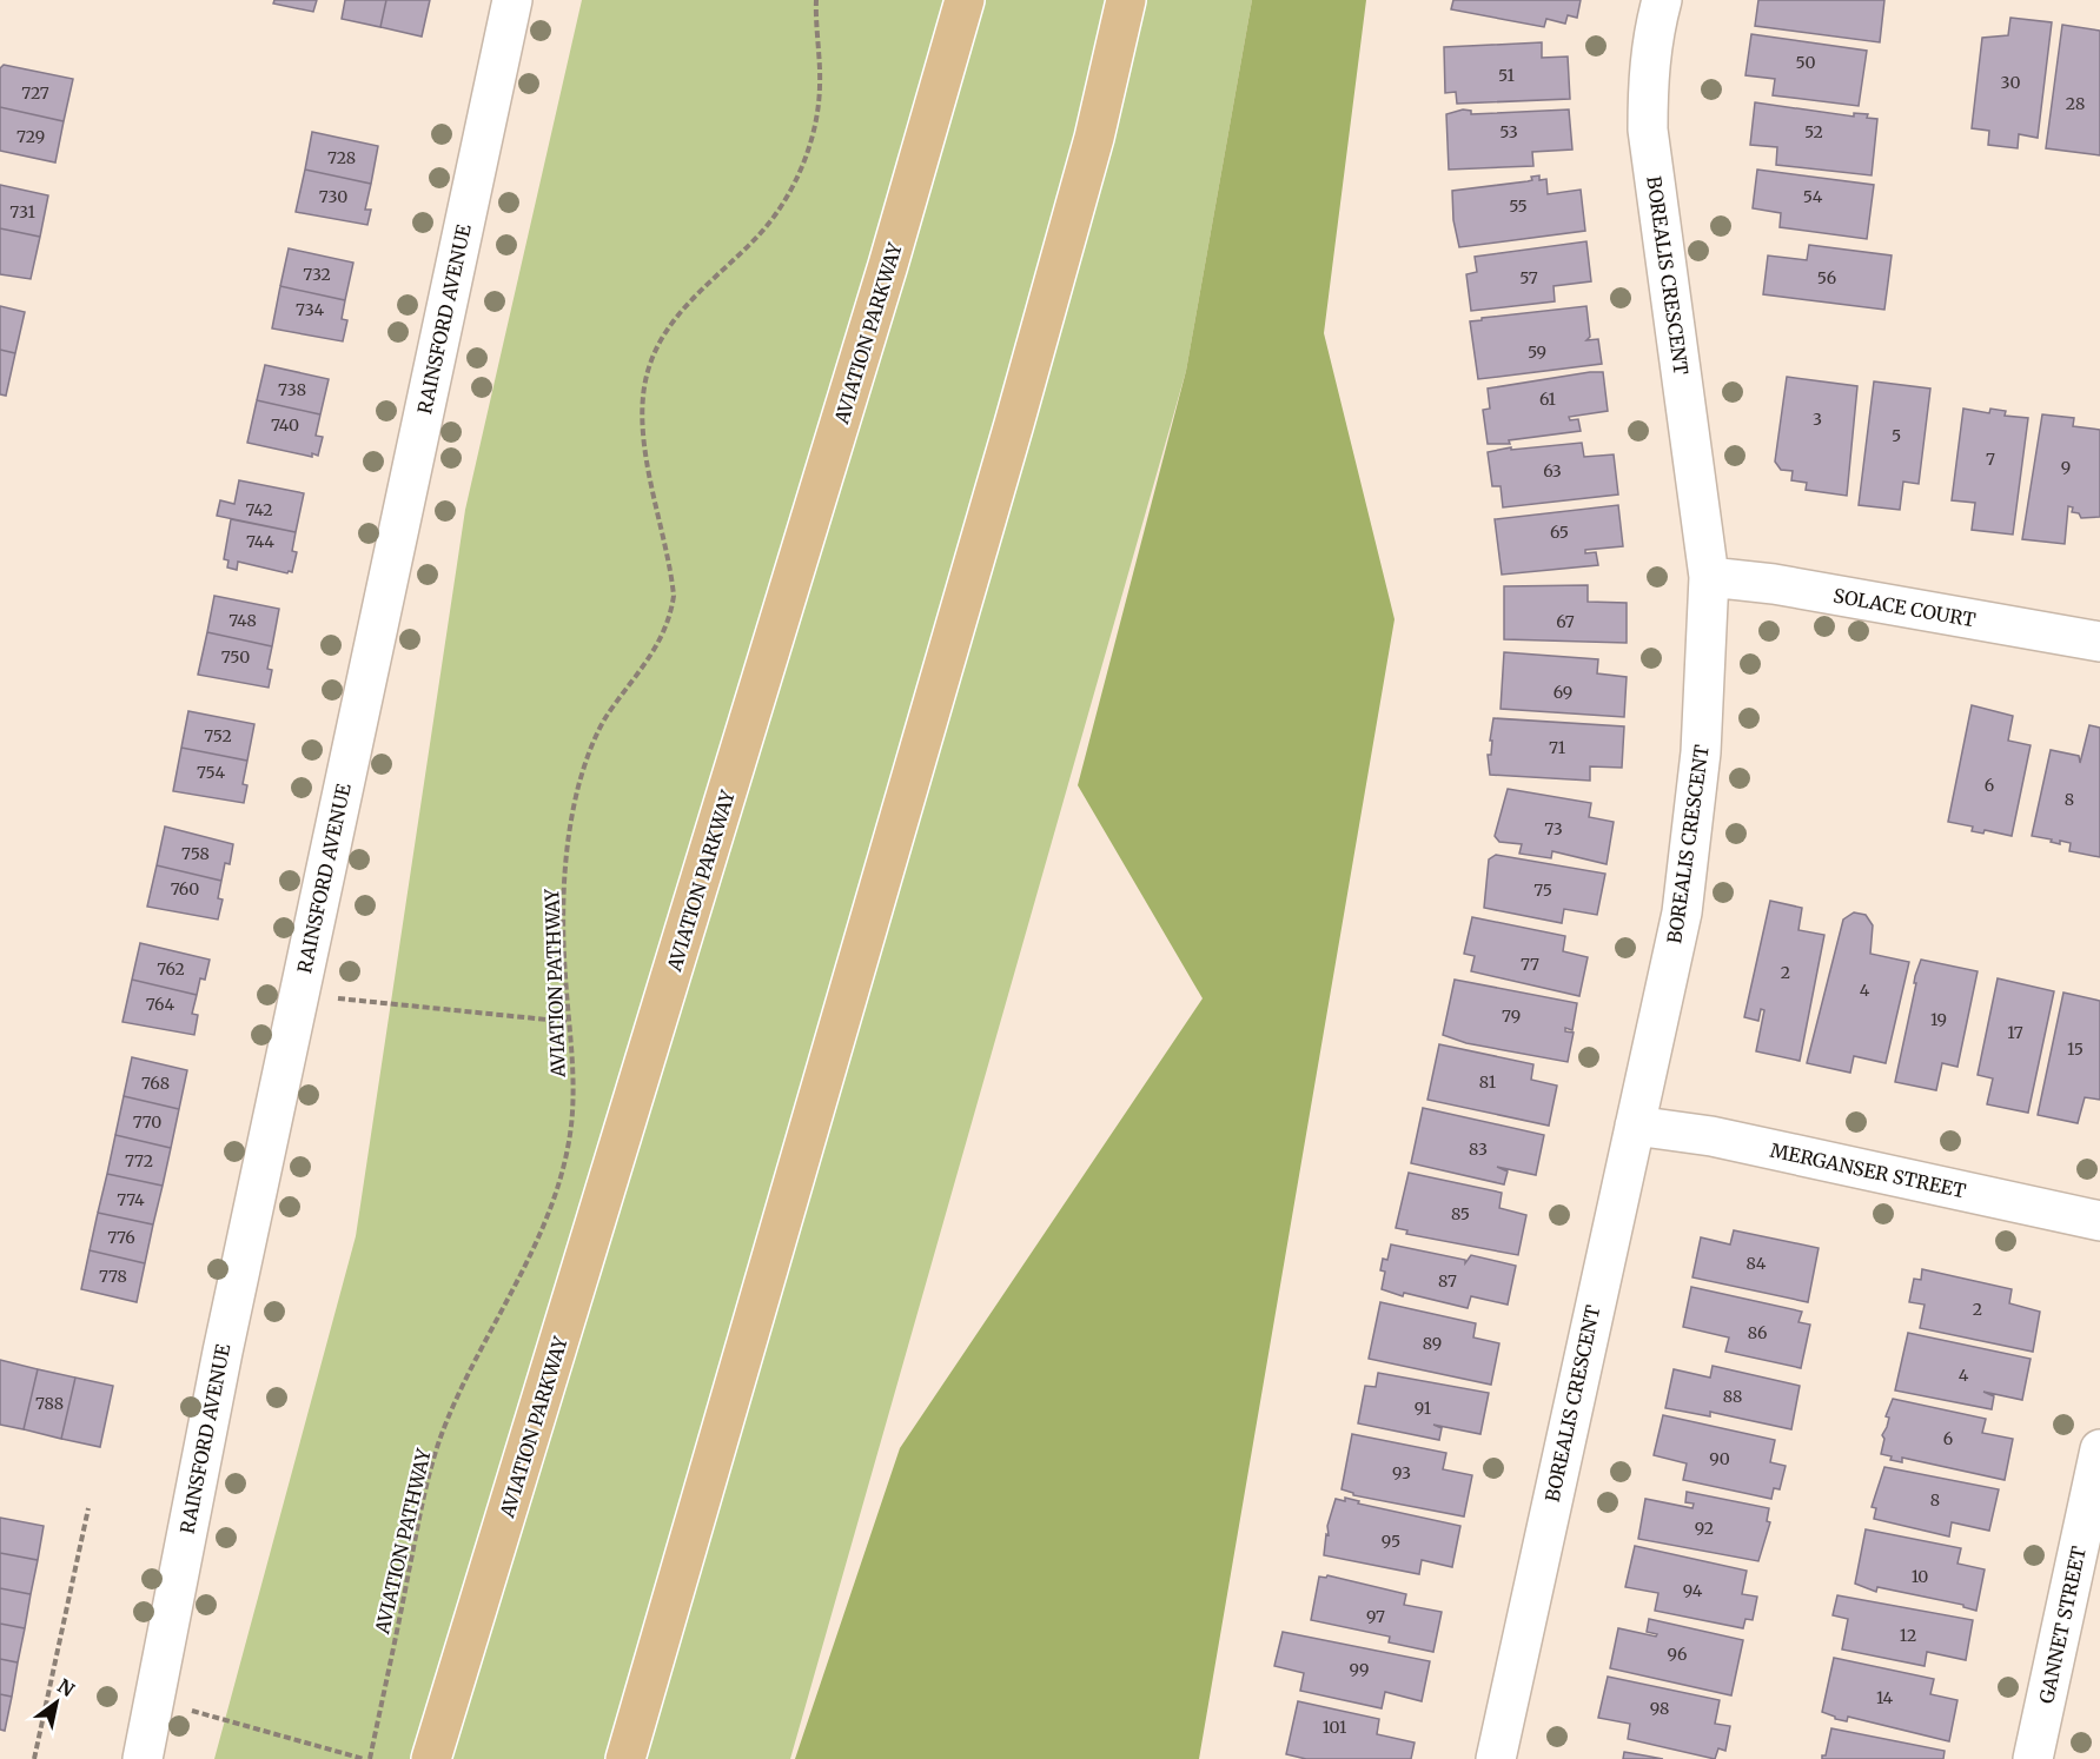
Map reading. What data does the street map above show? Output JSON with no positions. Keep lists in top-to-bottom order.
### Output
{
  "streets": {
    "main road": ["AVIATION PARKWAY"],
    "street": [
      "BOREALIS CRESCENT",
      "RAINSFORD AVENUE",
      "SOLACE COURT",
      "MERGANSER STREET",
      "GANNET STREET"
    ],
    "path": ["AVIATION PATHWAY"]
  },
  "crossings": [
    ["BOREALIS CRESCENT", "SOLACE COURT"],
    ["BOREALIS CRESCENT", "MERGANSER STREET"]
  ],
  "house_numbers": [
    "50",
    "51",
    "30",
    "727",
    "28",
    "53",
    "52",
    "729",
    "728",
    "730",
    "54",
    "55",
    "731",
    "732",
    "57",
    "56",
    "734",
    "59",
    "738",
    "61",
    "3",
    "740",
    "5",
    "7",
    "9",
    "63",
    "742",
    "65",
    "744",
    "748",
    "67",
    "750",
    "69",
    "752",
    "71",
    "754",
    "6",
    "8",
    "73",
    "758",
    "760",
    "75",
    "77",
    "762",
    "2",
    "4",
    "764",
    "79",
    "19",
    "17",
    "15",
    "81",
    "768",
    "770",
    "83",
    "772",
    "774",
    "85",
    "776",
    "84",
    "778",
    "87",
    "2",
    "86",
    "89",
    "4",
    "88",
    "788",
    "91",
    "6",
    "90",
    "93",
    "8",
    "92",
    "95",
    "10",
    "94",
    "97",
    "12",
    "96",
    "99",
    "14",
    "98",
    "101"
  ],
  "north": "top right"
}
